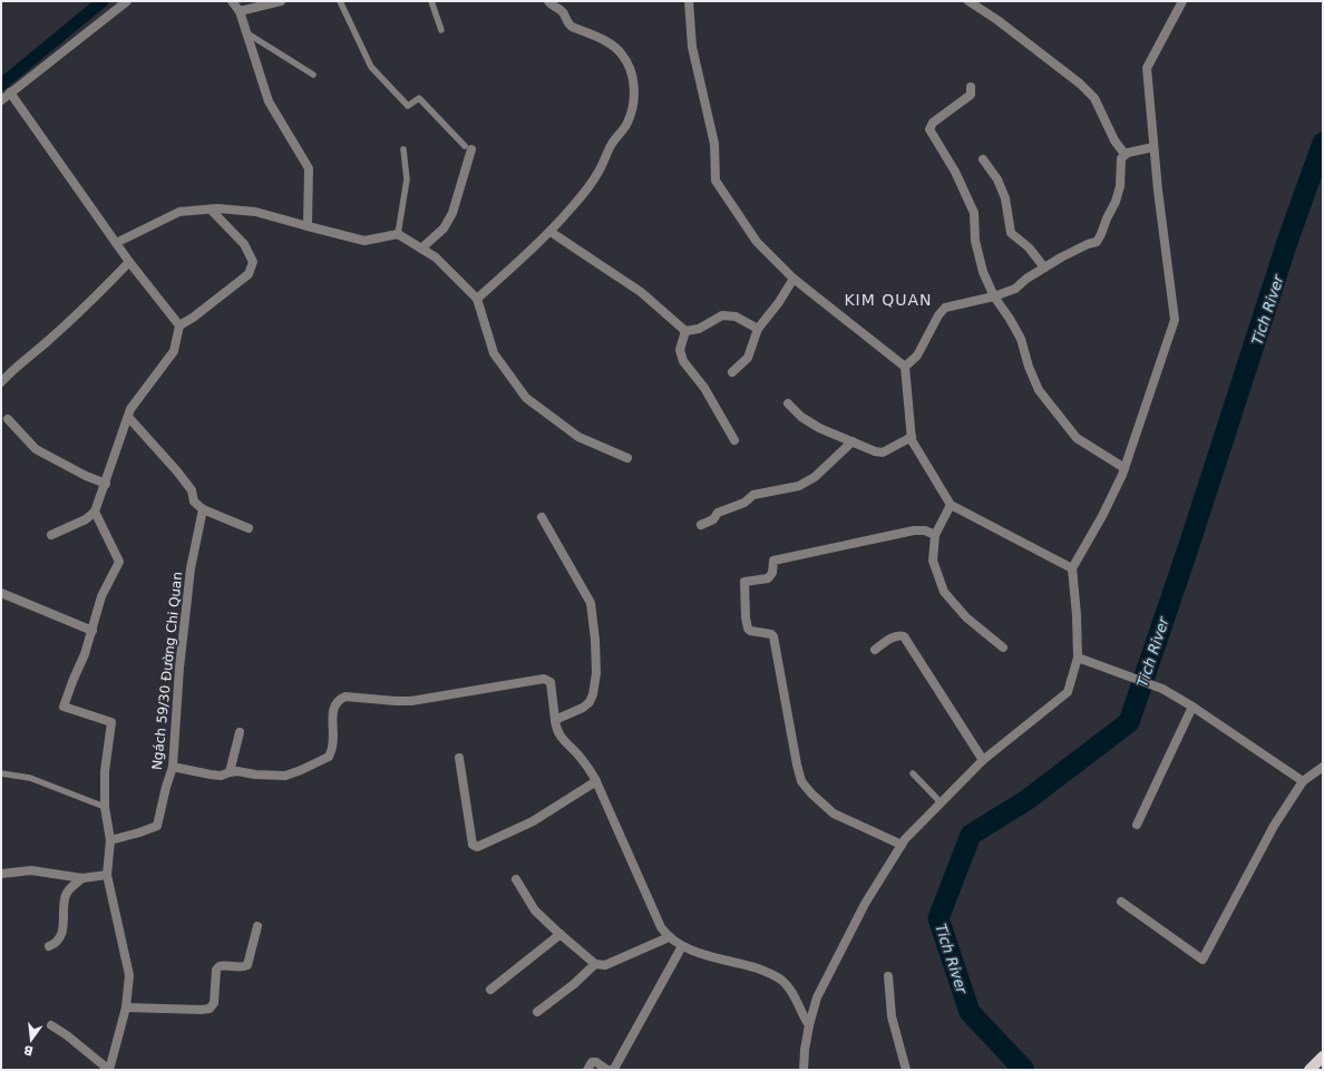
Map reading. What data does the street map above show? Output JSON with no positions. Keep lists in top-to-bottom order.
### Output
{
  "streets": {
    "street": ["Ngách 59/30 Đường Chi Quan"]
  },
  "districts": ["KIM QUAN"],
  "water": ["Tich River"],
  "north": "bottom"
}
